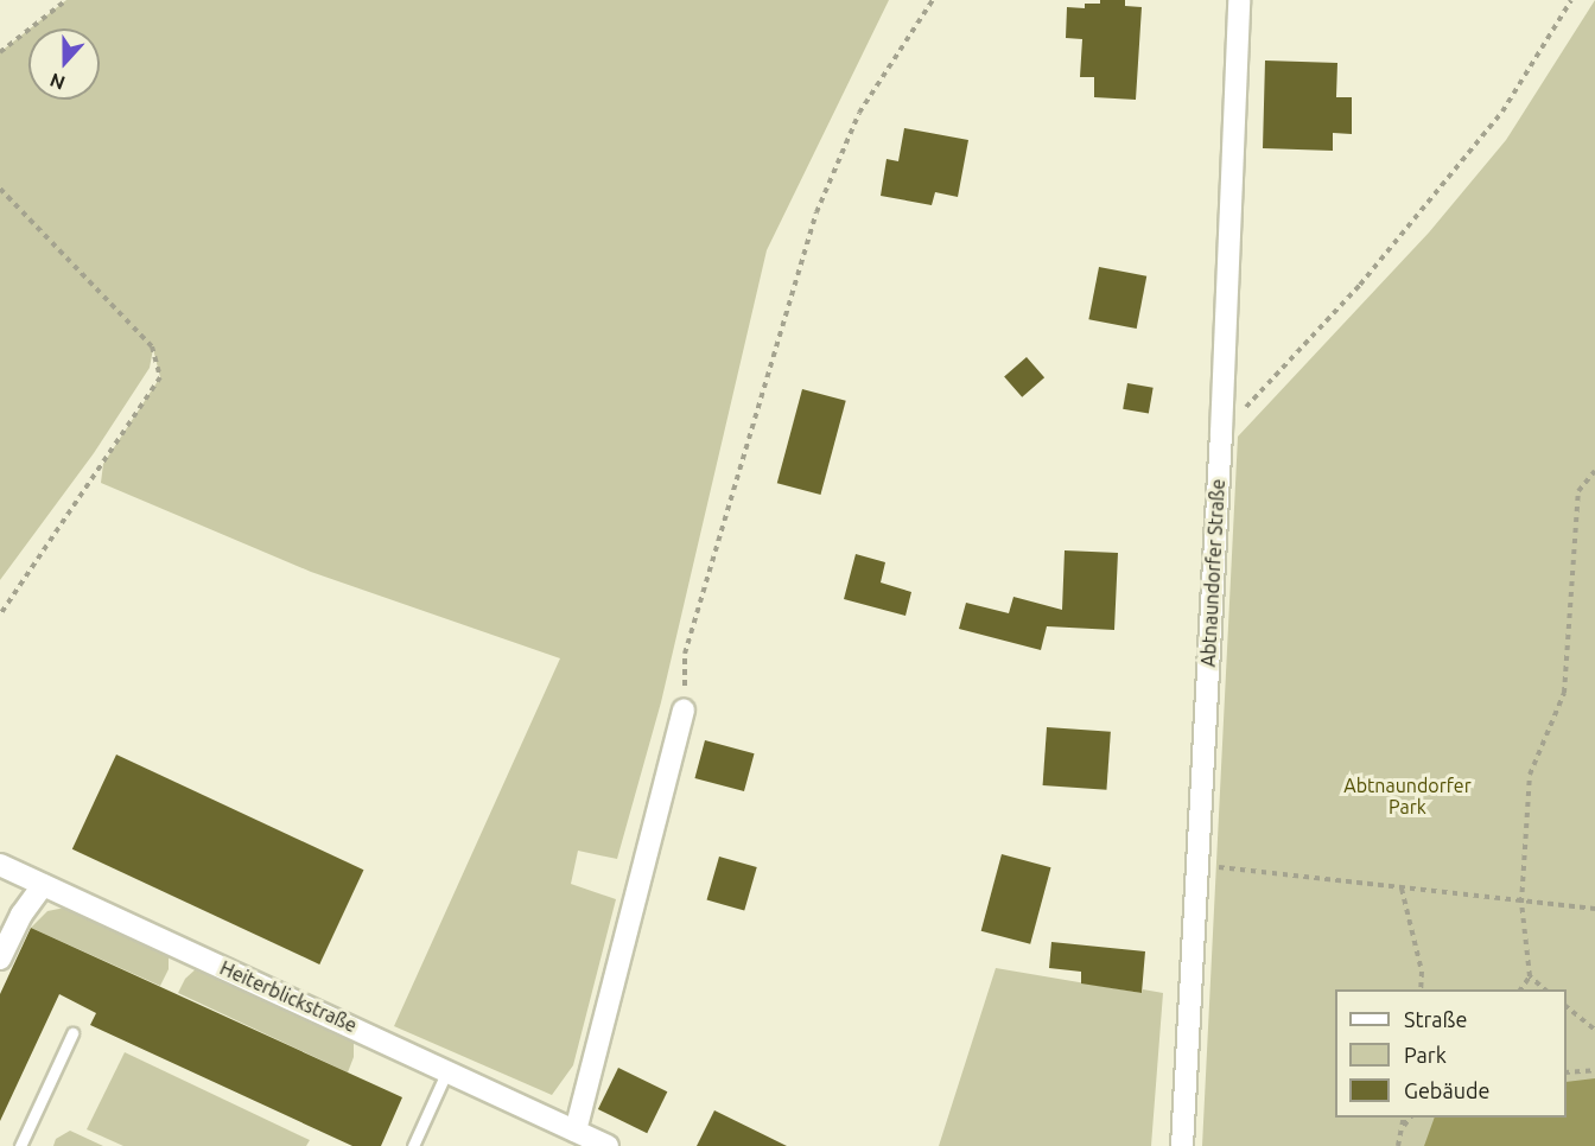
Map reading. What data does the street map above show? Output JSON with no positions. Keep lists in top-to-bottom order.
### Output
{
  "streets": {
    "street": ["Abtnaundorfer Straße", "Heiterblickstraße"]
  },
  "parks": ["Abtnaundorfer Park"],
  "legend": ["Straße", "Park", "Gebäude"],
  "north": "bottom"
}
